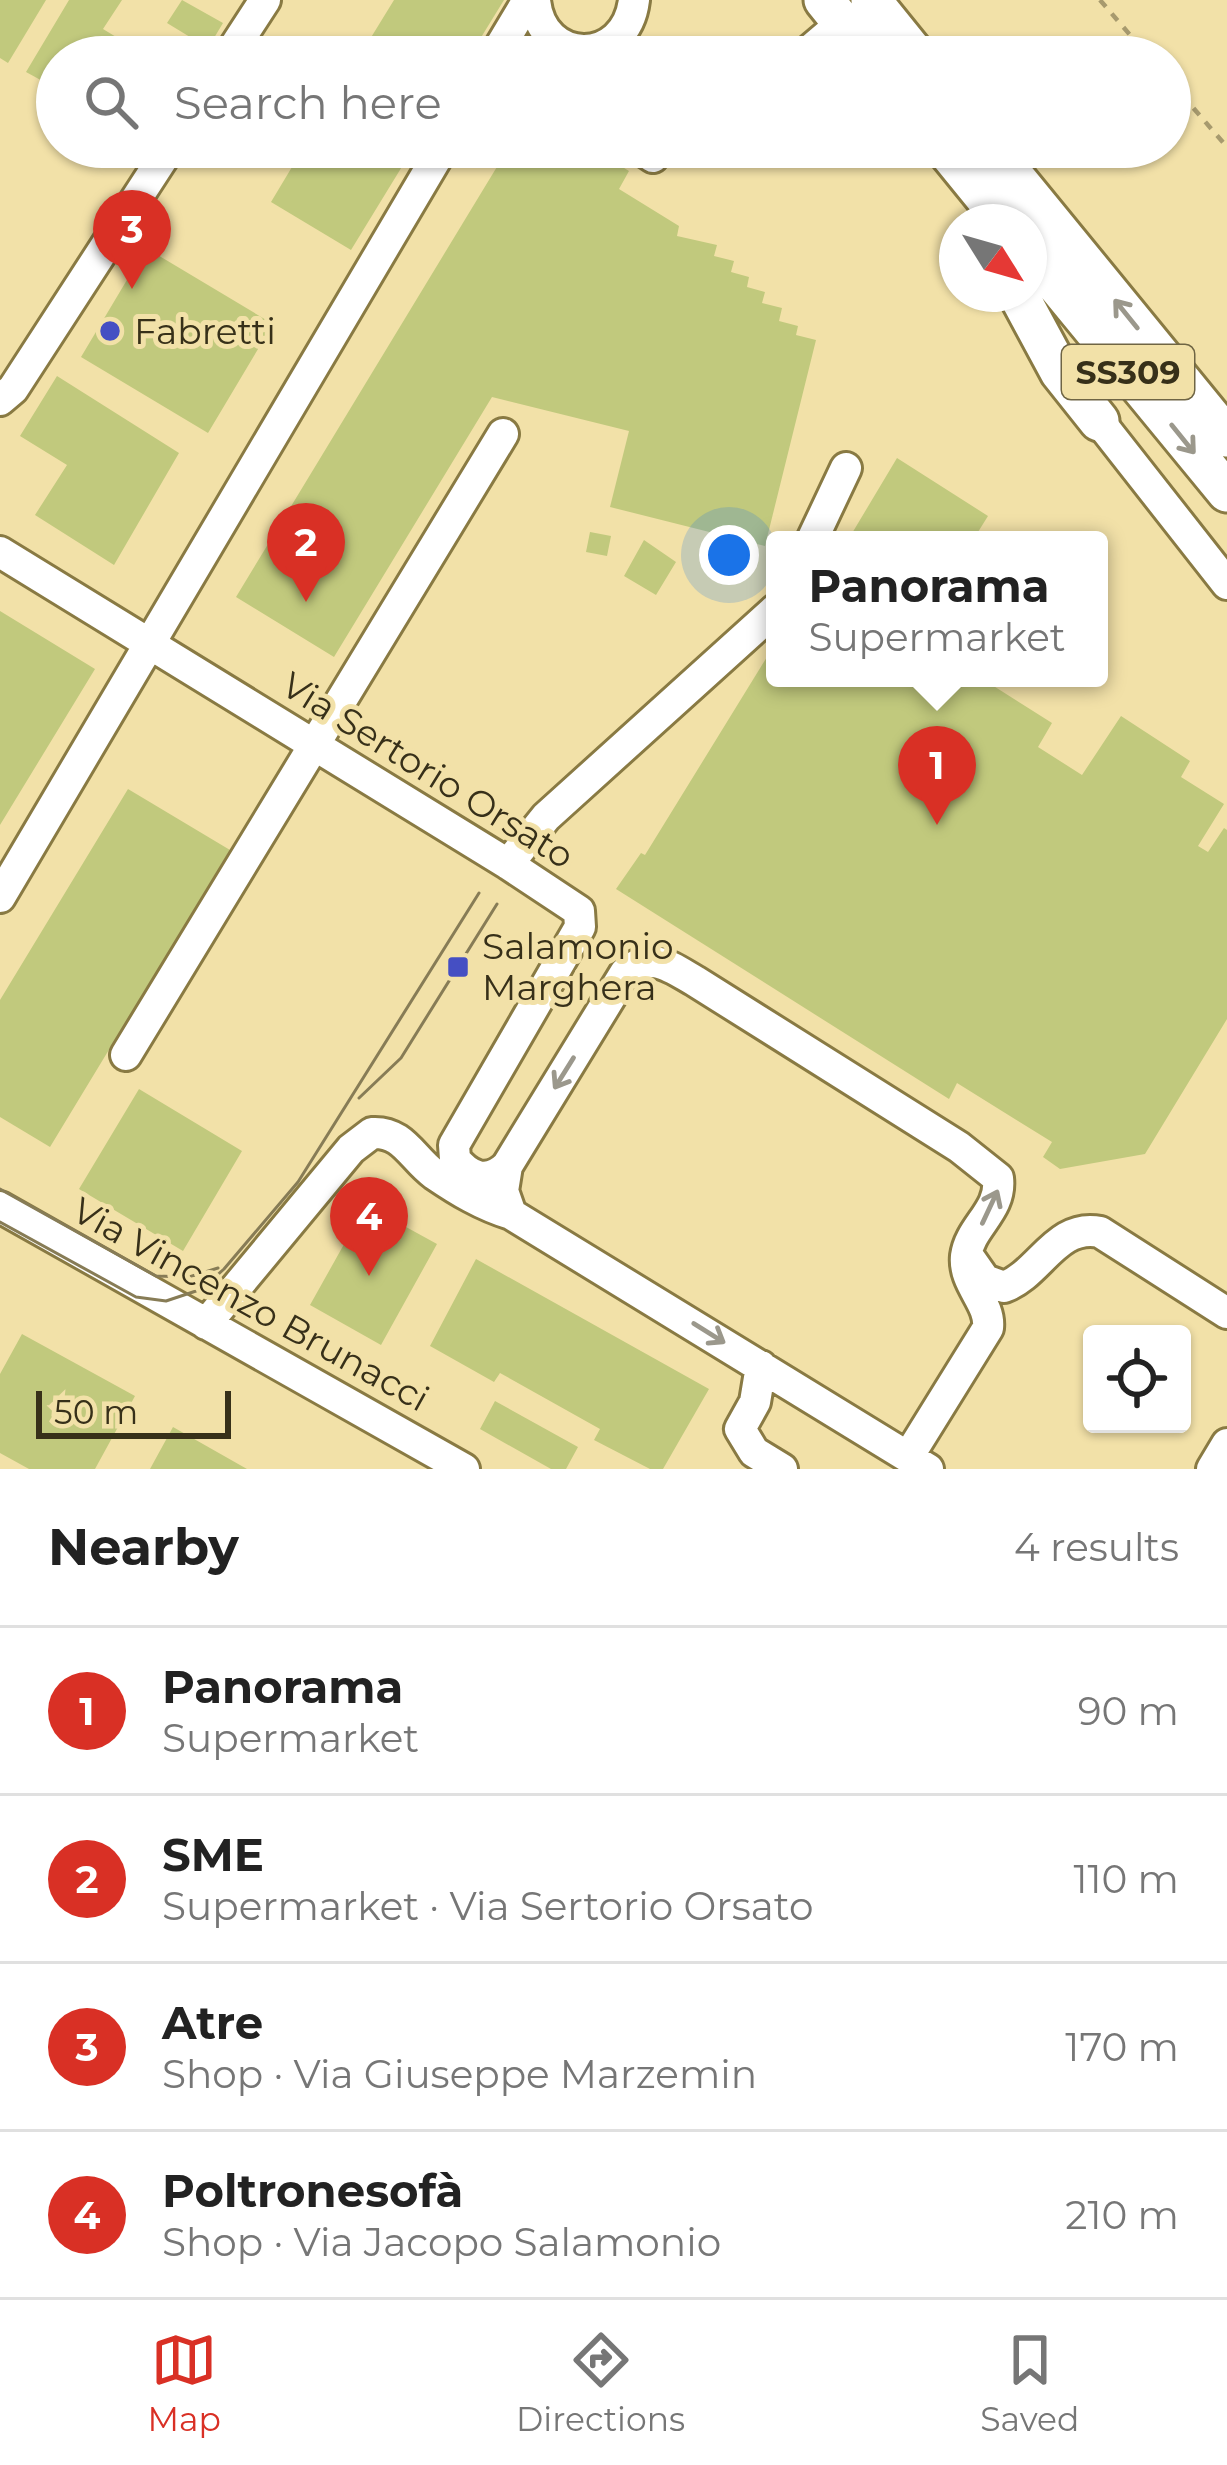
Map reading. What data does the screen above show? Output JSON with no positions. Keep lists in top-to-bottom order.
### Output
{
  "streets": {
    "main road": ["SS309"],
    "street": ["Via Sertorio Orsato", "Via Vincenzo Brunacci"]
  },
  "places": {
    "other": ["Fabretti"],
    "transit": ["Salamonio Marghera"]
  },
  "scale_bar": "50 m",
  "north": "bottom right",
  "page": {
    "search": "Search here",
    "pins": [
      "3",
      "2",
      "1",
      "4"
    ],
    "popup": ["Panorama", "Supermarket"],
    "scale": "50 m",
    "heading": ["Nearby", "4 results"],
    "list": [
      {
        "mark": "1",
        "name": "Panorama",
        "note": "Supermarket",
        "value": "90 m"
      },
      {
        "mark": "2",
        "name": "SME",
        "note": "Supermarket · Via Sertorio Orsato",
        "value": "110 m"
      },
      {
        "mark": "3",
        "name": "Atre",
        "note": "Shop · Via Giuseppe Marzemin",
        "value": "170 m"
      },
      {
        "mark": "4",
        "name": "Poltronesofà",
        "note": "Shop · Via Jacopo Salamonio",
        "value": "210 m"
      }
    ],
    "nav": ["Map", "Directions", "Saved"]
  }
}
